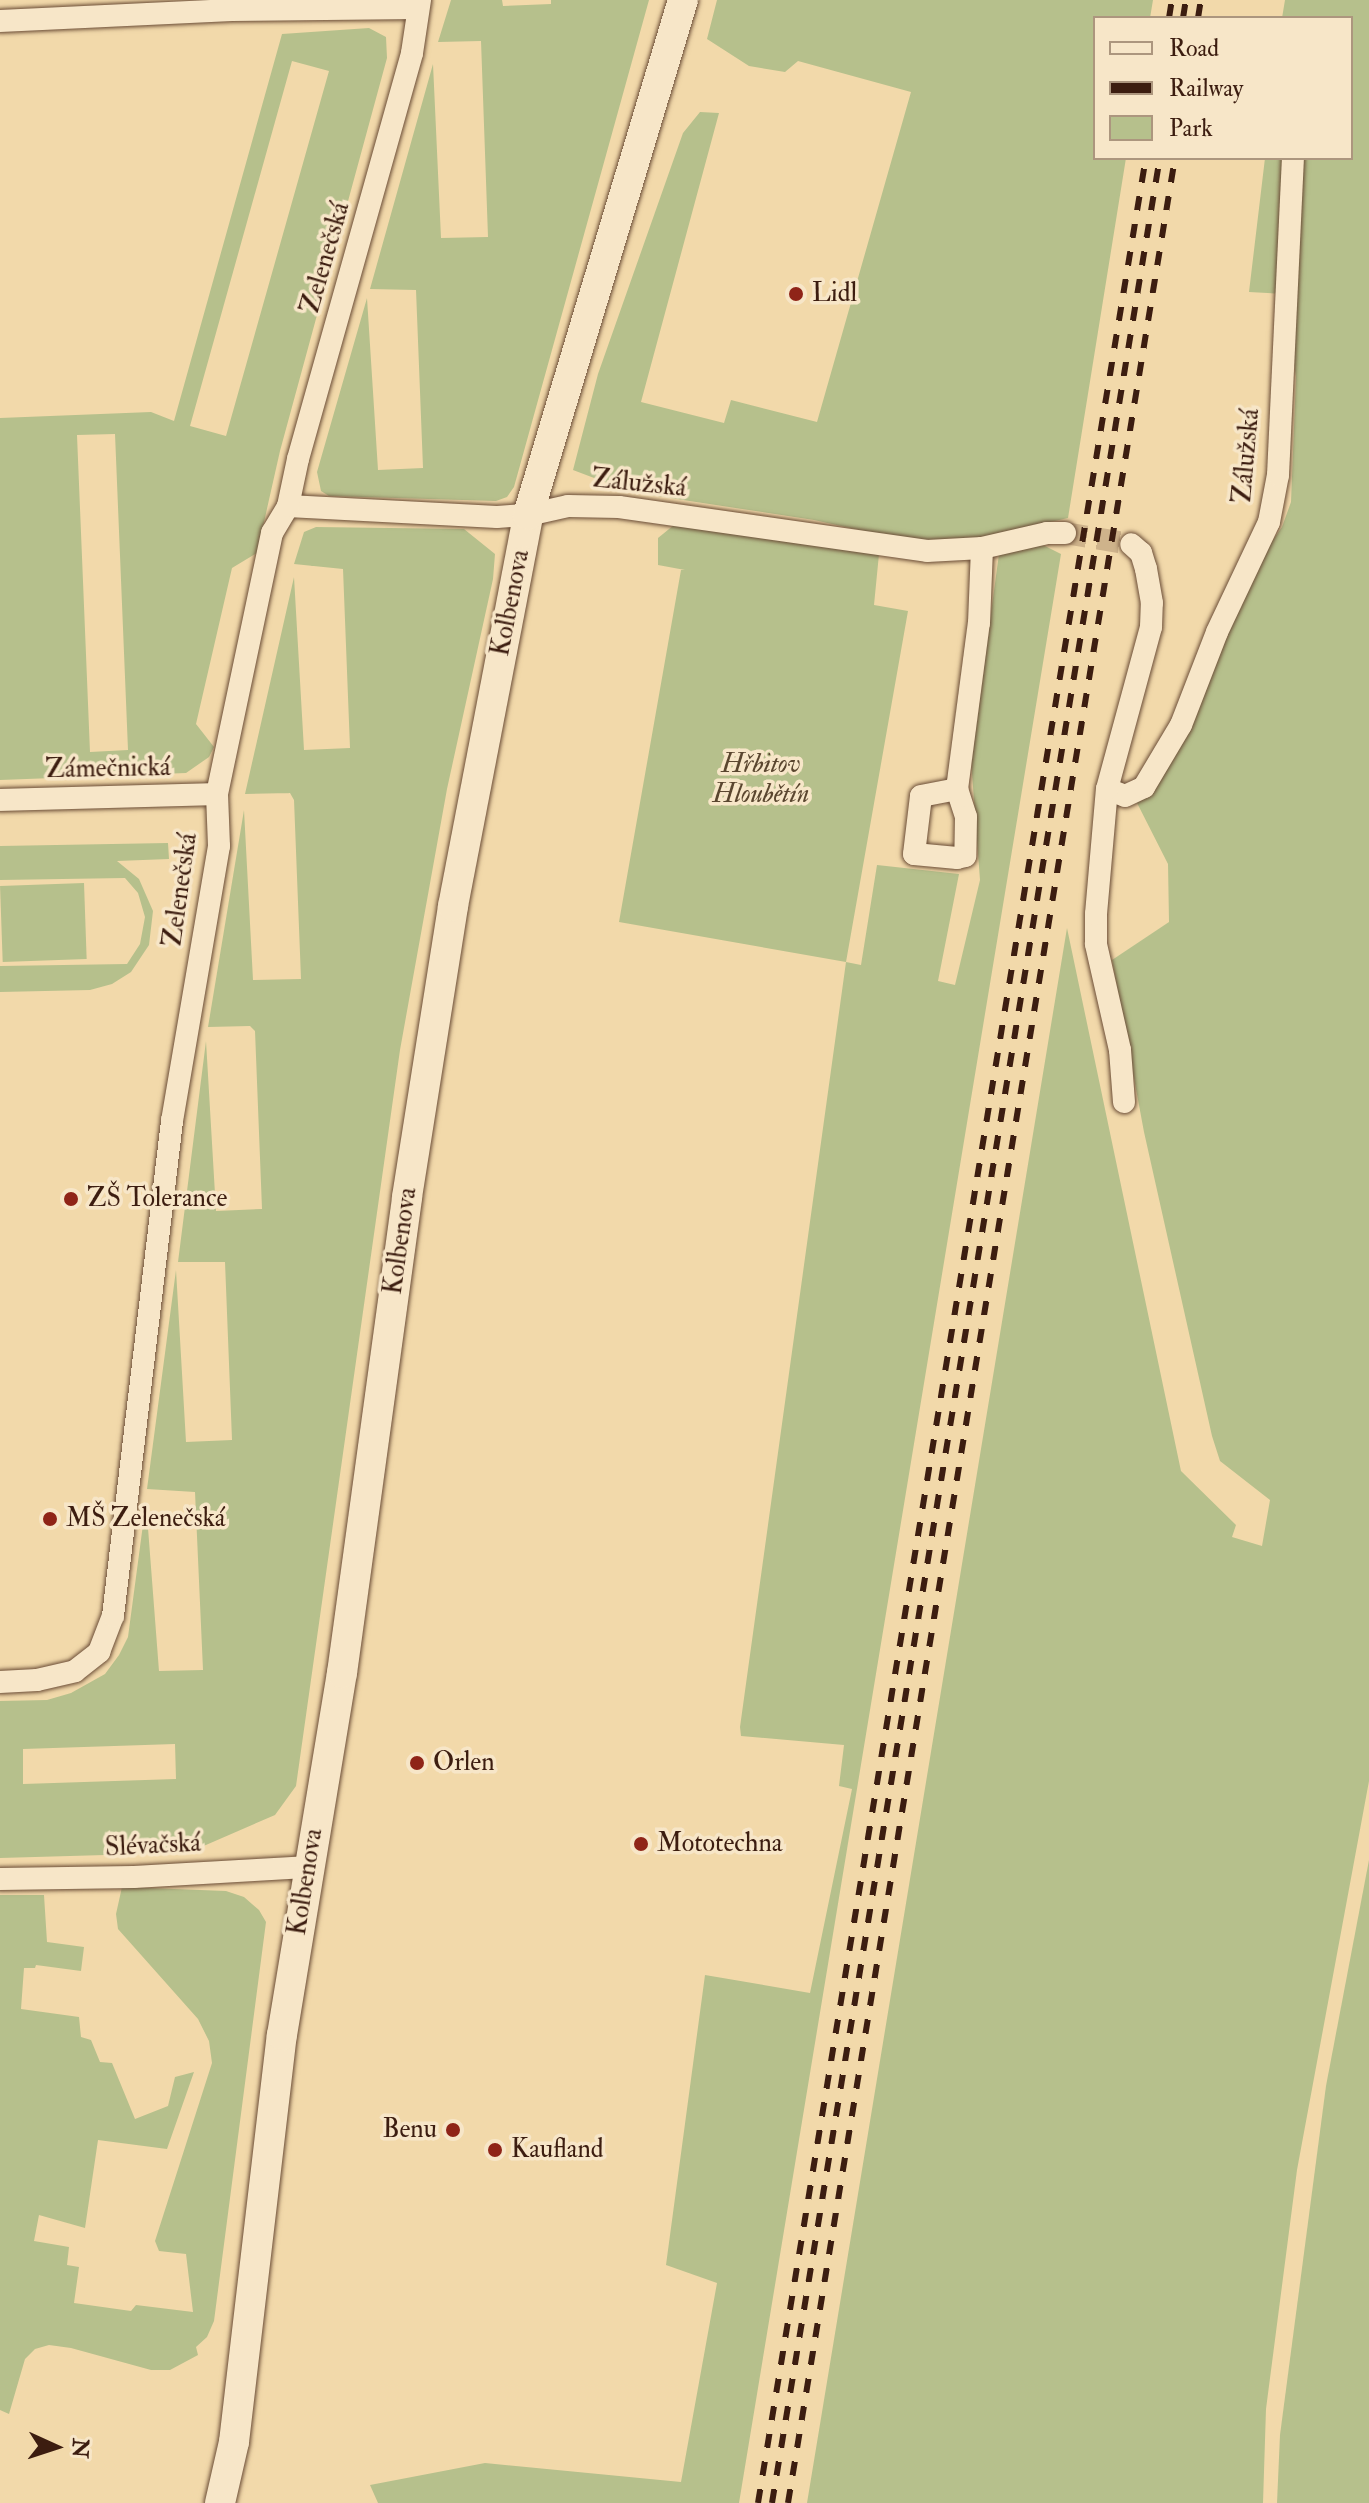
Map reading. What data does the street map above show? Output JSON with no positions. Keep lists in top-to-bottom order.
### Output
{
  "streets": {
    "main road": ["Kolbenova"],
    "street": [
      "Zelenečská",
      "Zálužská",
      "Zámečnická",
      "Slévačská"
    ]
  },
  "crossings": [
    ["Zelenečská", "Zálužská"],
    ["Zelenečská", "Zámečnická"],
    ["Zálužská", "Kolbenova"],
    ["Kolbenova", "Slévačská"]
  ],
  "parks": ["Hřbitov Hloubětín"],
  "places": [
    "Lidl",
    "ZŠ Tolerance",
    "MŠ Zelenečská",
    "Orlen",
    "Mototechna",
    "Benu",
    "Kaufland"
  ],
  "legend": ["Road", "Railway", "Park"],
  "north": "right"
}
